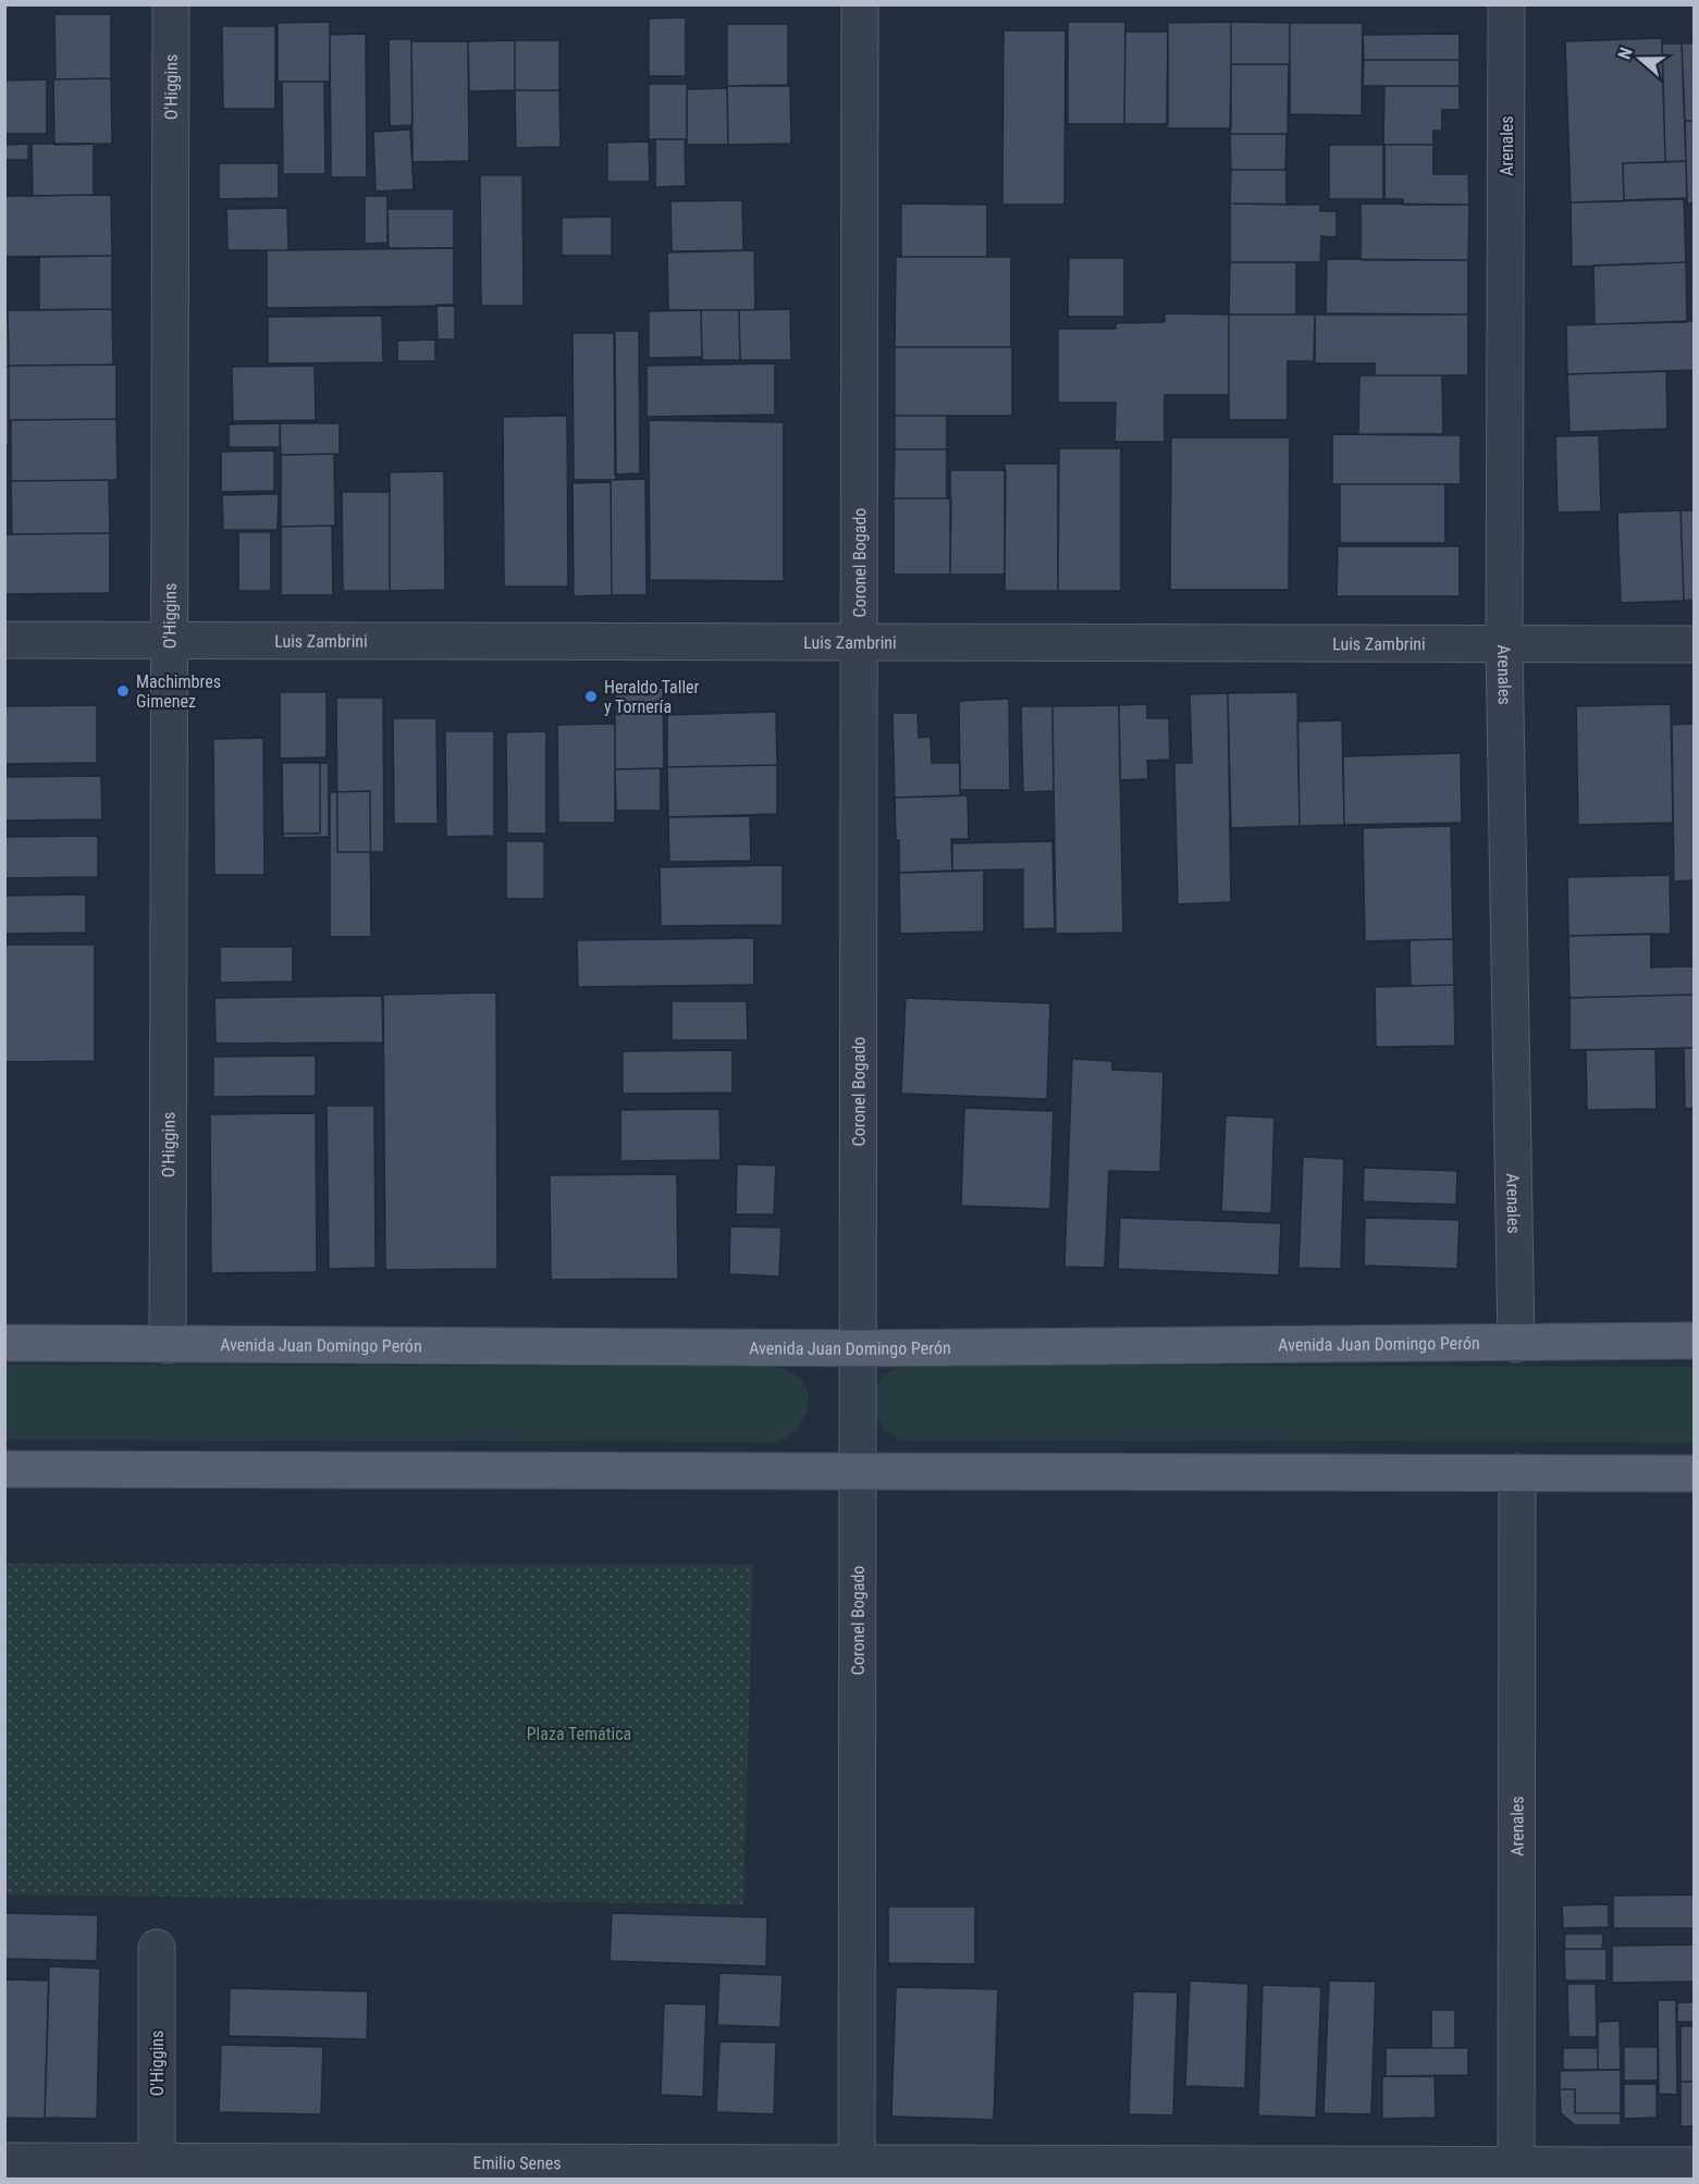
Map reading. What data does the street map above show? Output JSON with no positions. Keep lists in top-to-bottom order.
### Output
{
  "streets": {
    "main road": ["Avenida Juan Domingo Perón"],
    "street": [
      "O'Higgins",
      "Arenales",
      "Coronel Bogado",
      "Luis Zambrini",
      "Emilio Senes"
    ]
  },
  "crossings": [
    ["O'Higgins", "Luis Zambrini"],
    ["O'Higgins", "Avenida Juan Domingo Perón"],
    ["O'Higgins", "Emilio Senes"],
    ["Arenales", "Luis Zambrini"],
    ["Arenales", "Avenida Juan Domingo Perón"],
    ["Arenales", "Emilio Senes"],
    ["Coronel Bogado", "Luis Zambrini"],
    ["Coronel Bogado", "Avenida Juan Domingo Perón"],
    ["Coronel Bogado", "Emilio Senes"]
  ],
  "parks": ["Plaza Temática"],
  "places": ["Machimbres Gimenez", "Heraldo Taller y Tornería"],
  "north": "left"
}
